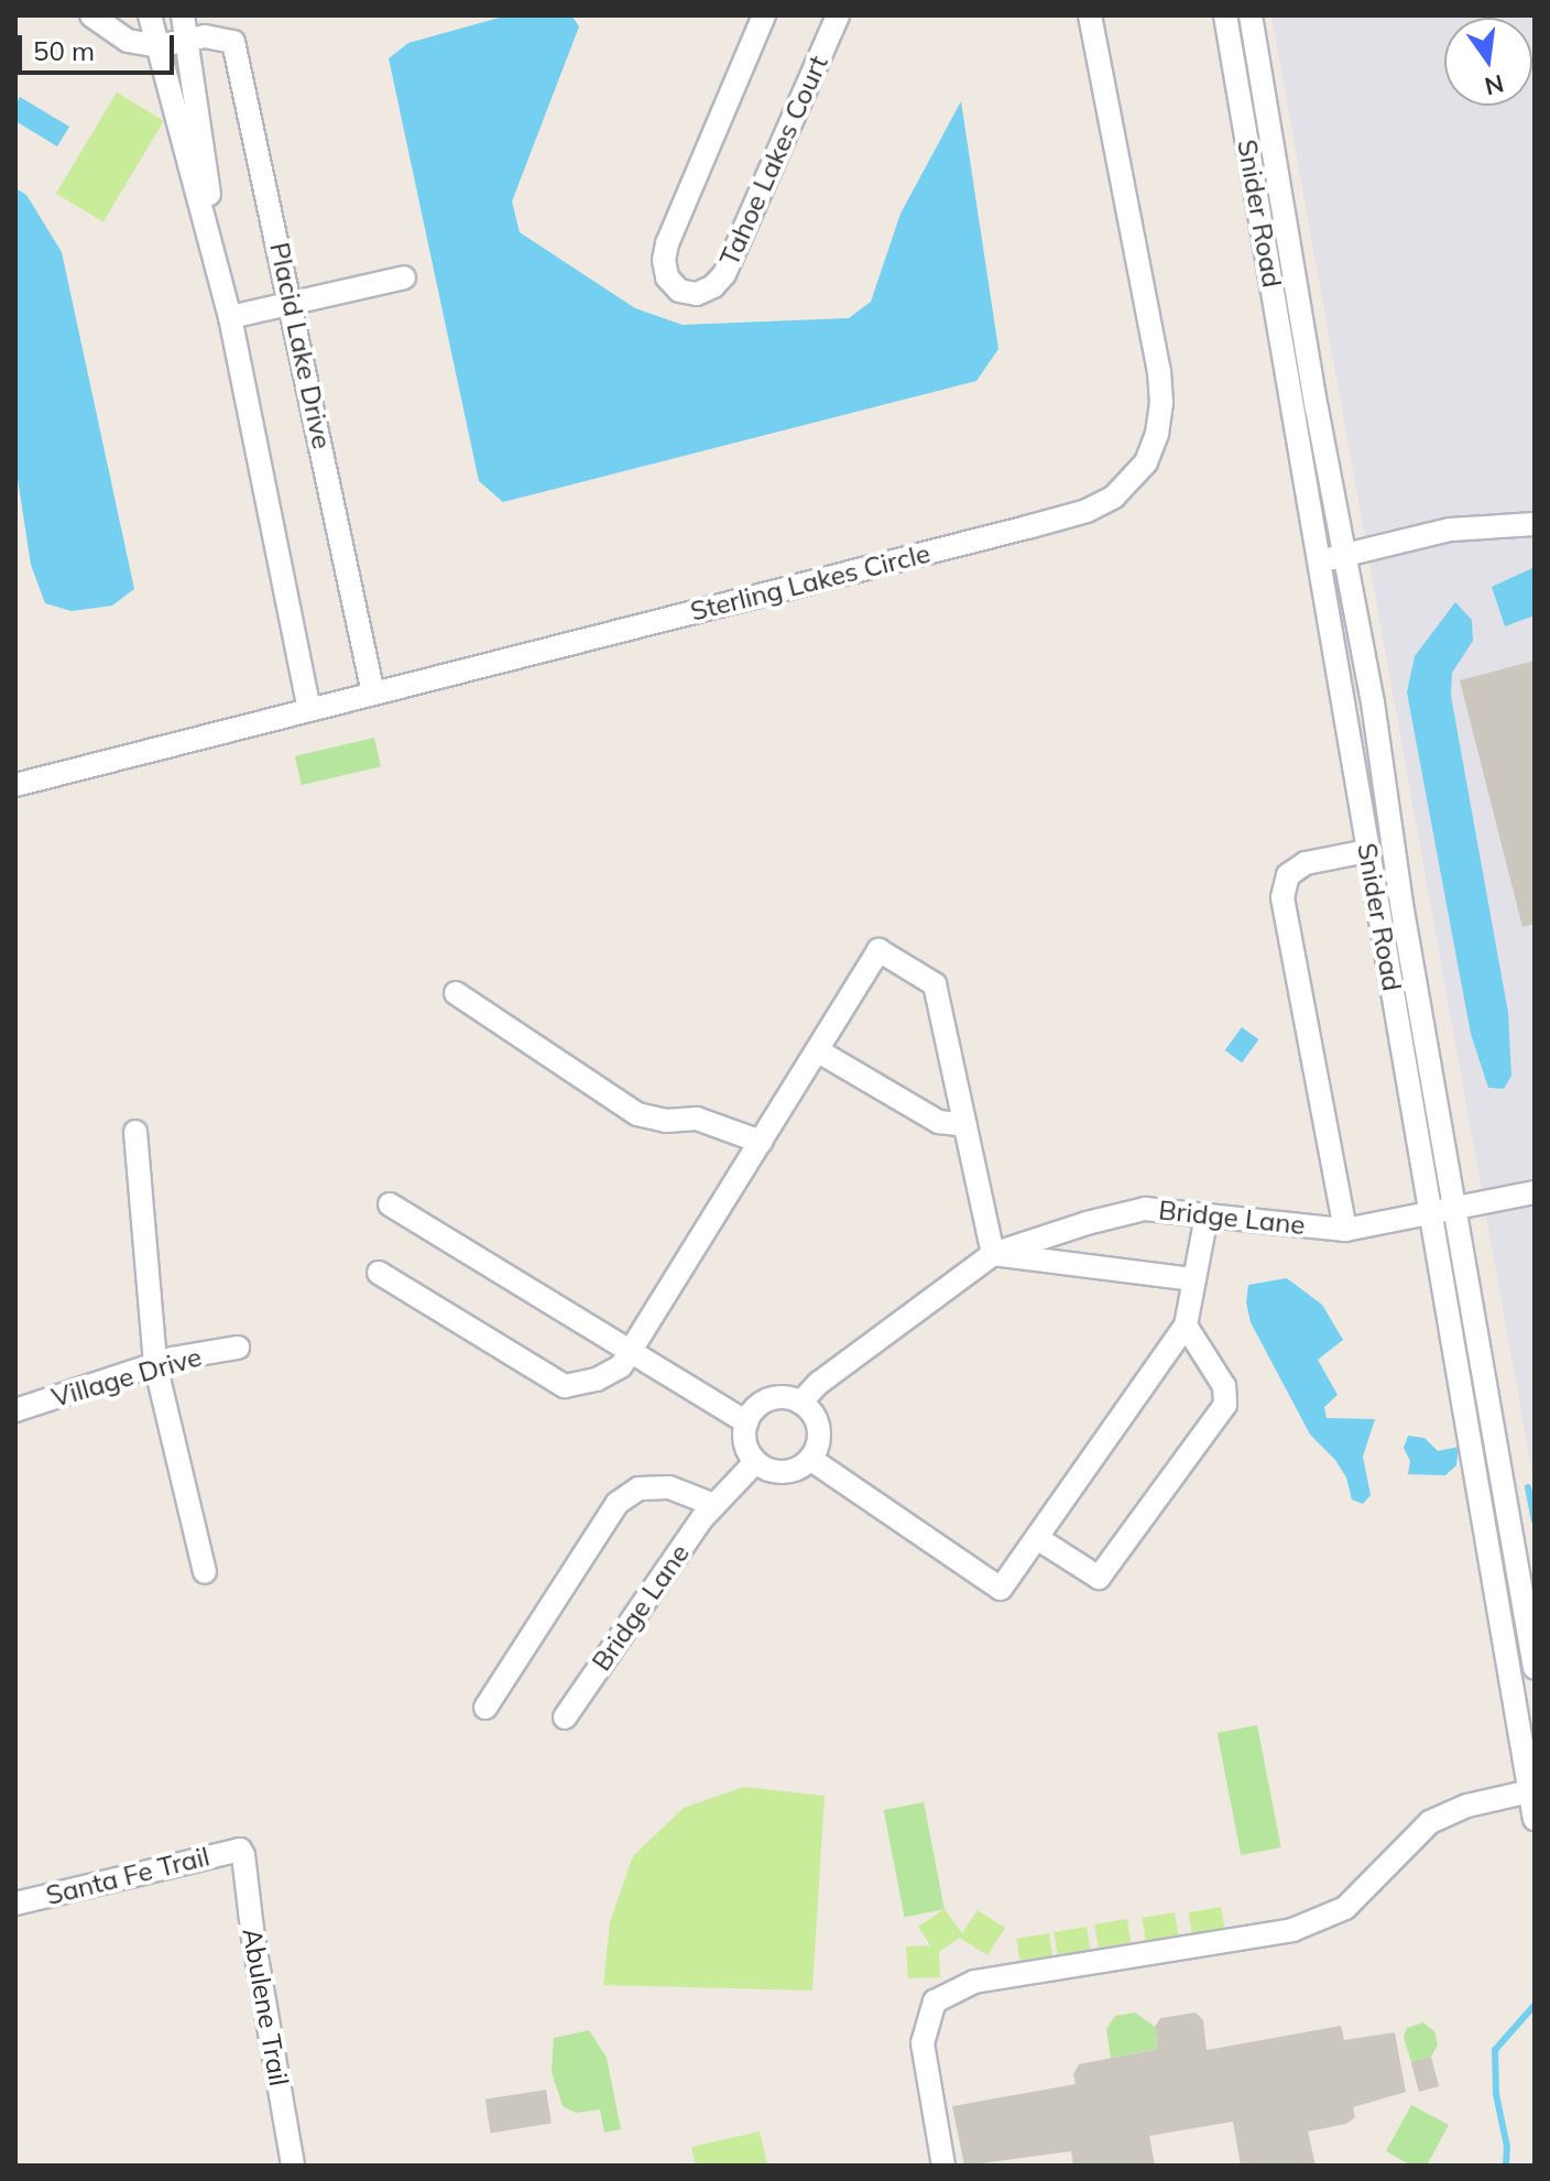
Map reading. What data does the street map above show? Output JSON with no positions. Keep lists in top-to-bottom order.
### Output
{
  "streets": {
    "street": [
      "Tahoe Lakes Court",
      "Snider Road",
      "Placid Lake Drive",
      "Sterling Lakes Circle",
      "Bridge Lane",
      "Village Drive",
      "Santa Fe Trail",
      "Abulene Trail"
    ]
  },
  "crossings": [
    ["Snider Road", "Bridge Lane"],
    ["Placid Lake Drive", "Sterling Lakes Circle"],
    ["Santa Fe Trail", "Abulene Trail"]
  ],
  "scale_bar": "50 m",
  "north": "bottom"
}
